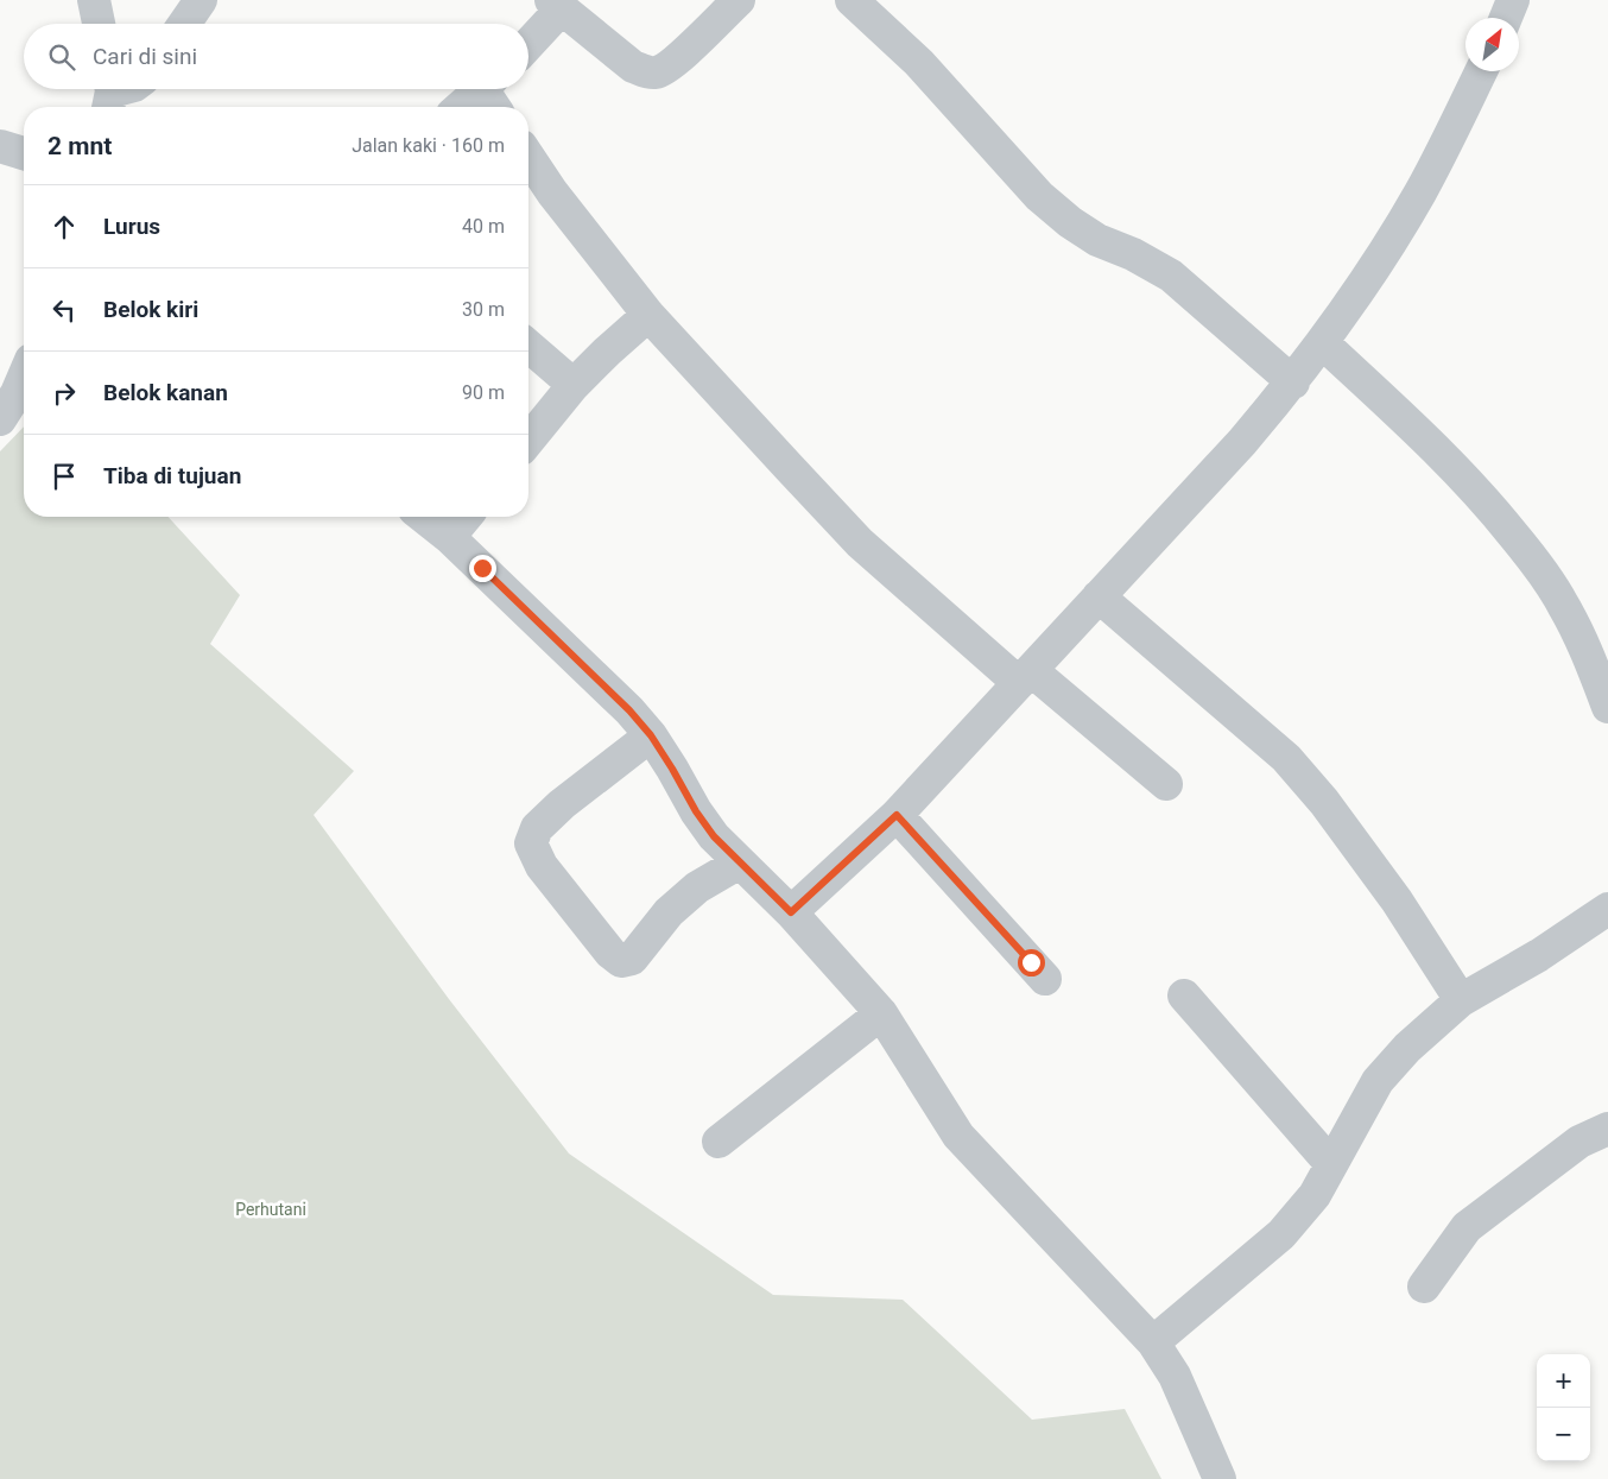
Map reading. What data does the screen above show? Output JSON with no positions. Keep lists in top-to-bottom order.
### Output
{
  "parks": ["Perhutani"],
  "north": "top right",
  "page": {
    "search": "Cari di sini",
    "heading": ["2 mnt", "Jalan kaki · 160 m"],
    "list": [
      ["Lurus", "40 m"],
      ["Belok kiri", "30 m"],
      ["Belok kanan", "90 m"],
      "Tiba di tujuan"
    ],
    "map_buttons": ["+", "−"]
  }
}
